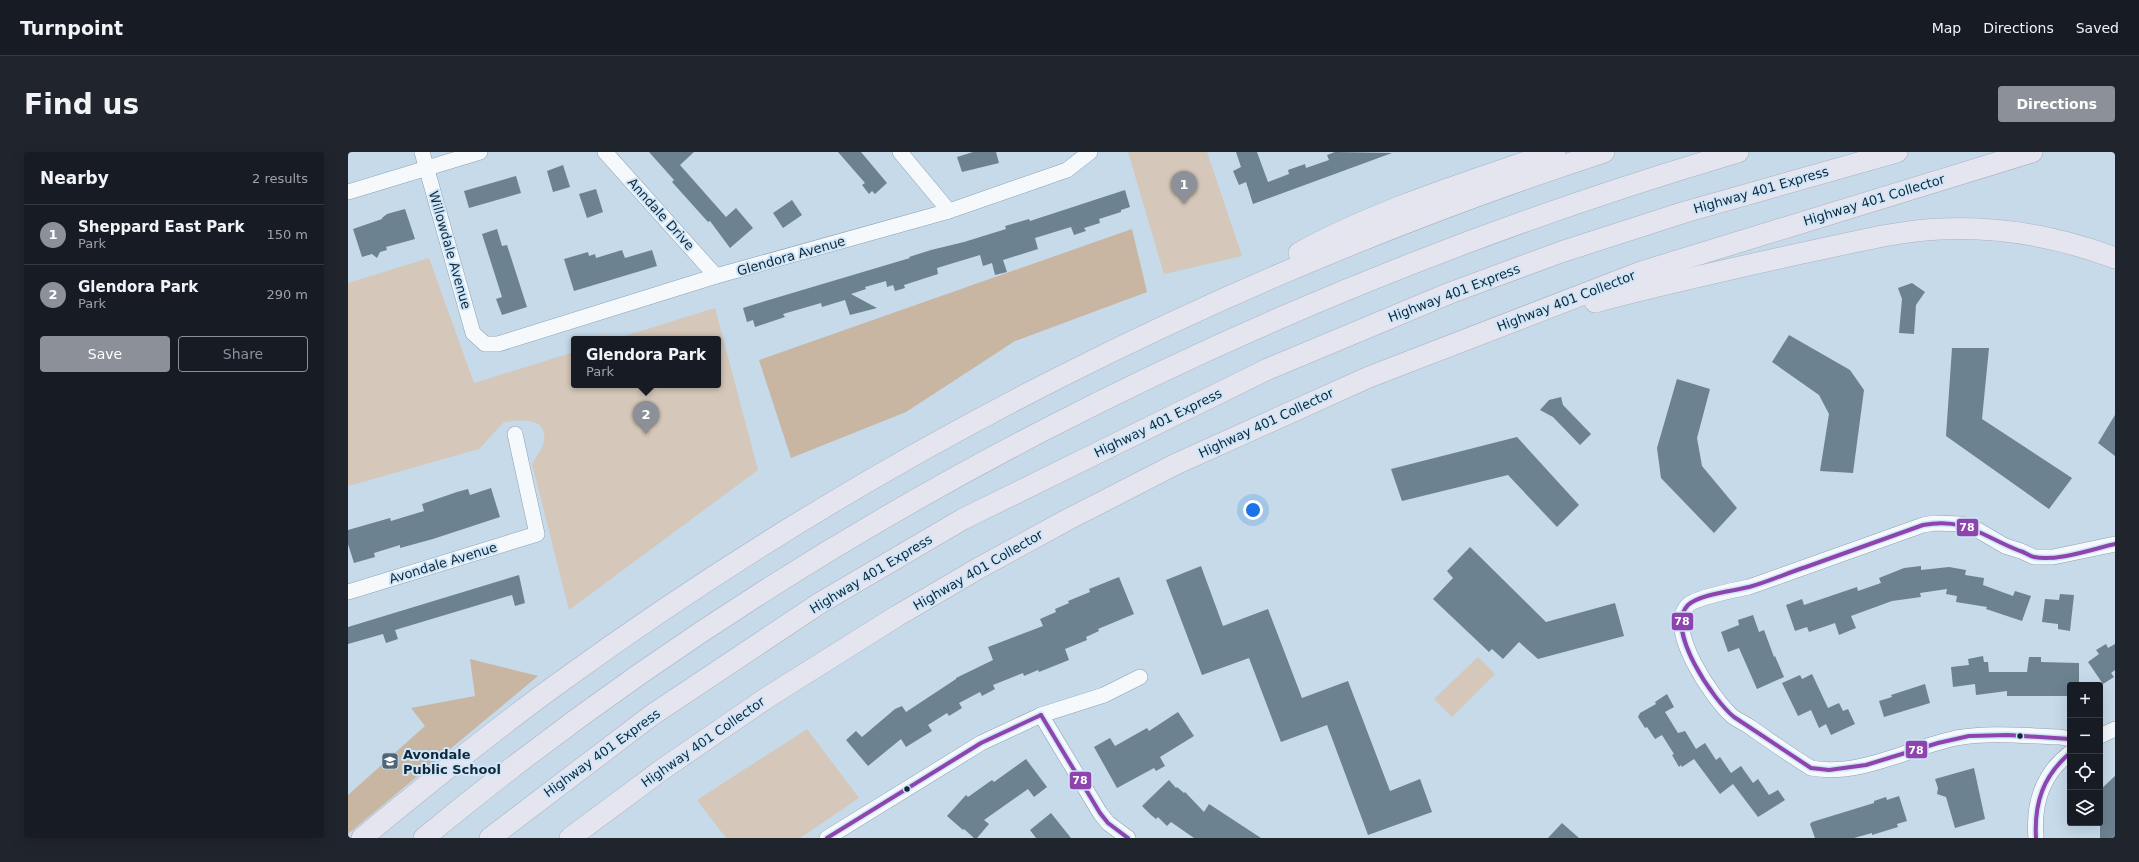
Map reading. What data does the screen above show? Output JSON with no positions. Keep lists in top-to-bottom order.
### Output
{
  "streets": {
    "highway": ["Highway 401 Express", "Highway 401 Collector"],
    "street": [
      "Anndale Drive",
      "Willowdale Avenue",
      "Glendora Avenue",
      "Avondale Avenue"
    ]
  },
  "crossings": [
    ["Anndale Drive", "Glendora Avenue"],
    ["Willowdale Avenue", "Glendora Avenue"]
  ],
  "places": {
    "school or university": ["Avondale Public School"]
  },
  "lines": ["transit line 78"],
  "page": {
    "header": "Turnpoint",
    "nav": ["Map", "Directions", "Saved"],
    "buttons": [
      "Directions",
      ["Save", "Share"]
    ],
    "title": "Find us",
    "heading": ["Nearby", "2 results"],
    "pins": ["1", "2"],
    "list": [
      {
        "mark": "1",
        "name": "Sheppard East Park",
        "note": "Park",
        "value": "150 m"
      },
      {
        "mark": "2",
        "name": "Glendora Park",
        "note": "Park",
        "value": "290 m"
      }
    ],
    "popup": ["Glendora Park", "Park"],
    "map_buttons": ["+", "−"]
  }
}
